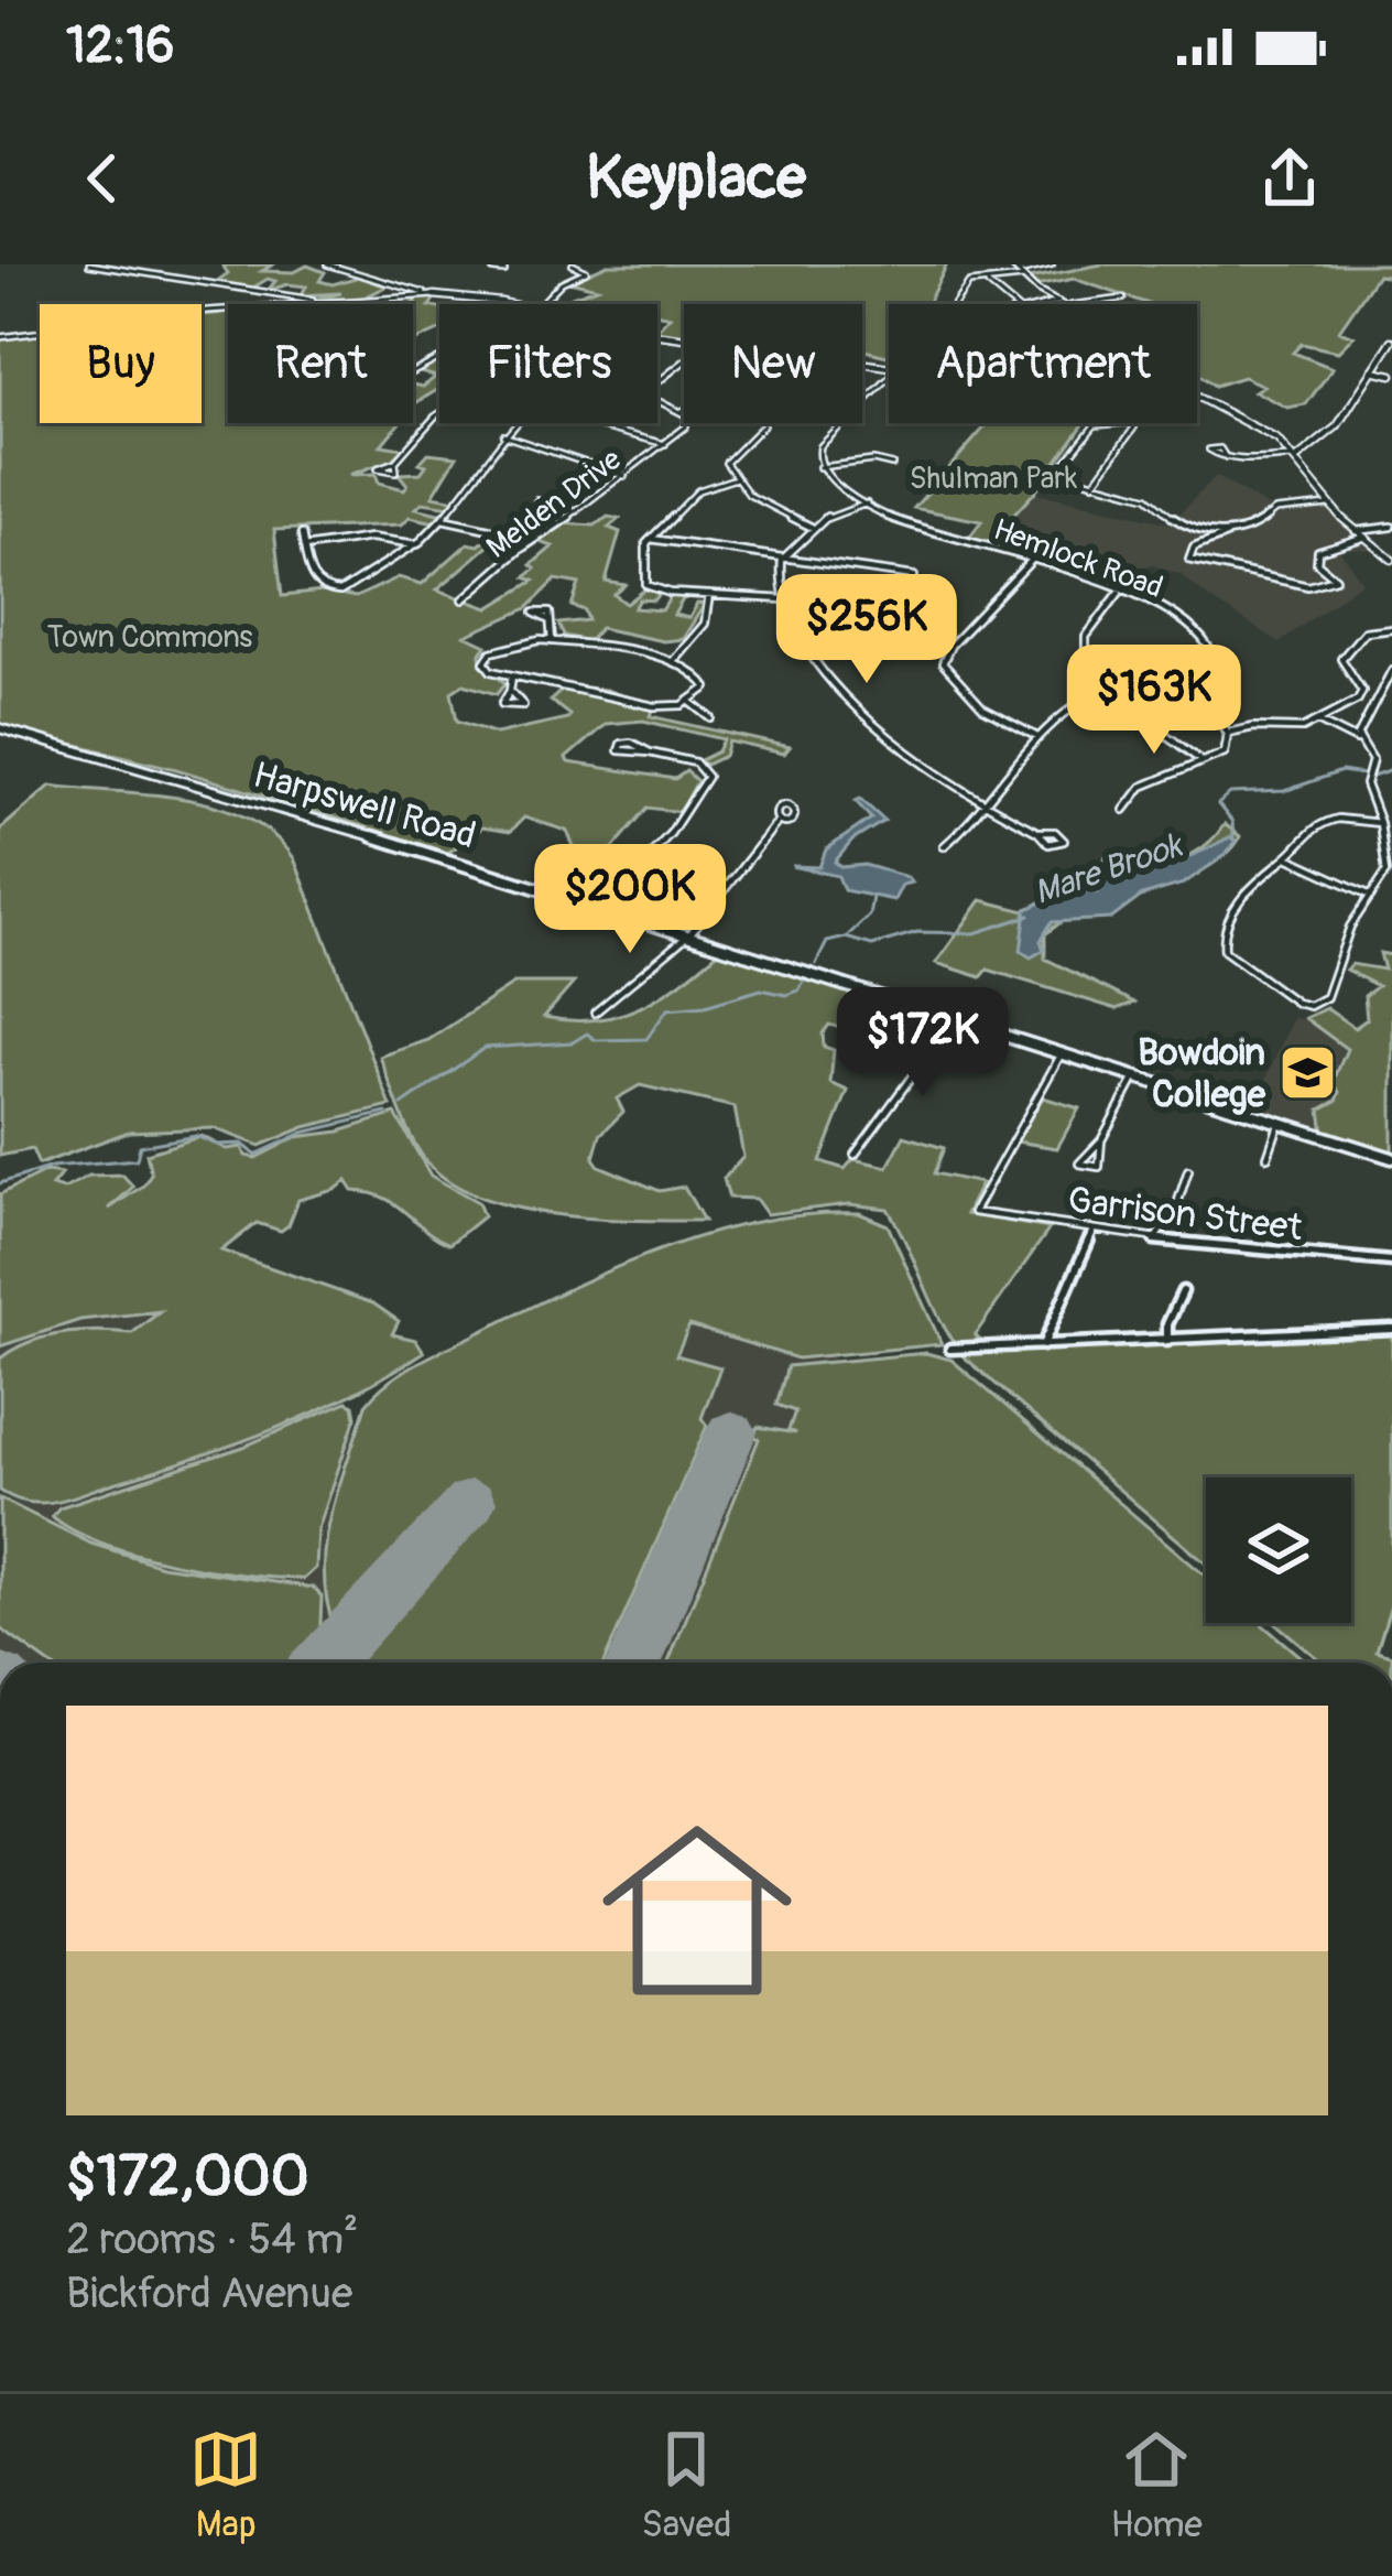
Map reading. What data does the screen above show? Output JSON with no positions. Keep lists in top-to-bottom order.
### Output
{
  "streets": {
    "main road": ["Harpswell Road"],
    "street": ["Melden Drive", "Hemlock Road", "Garrison Street"]
  },
  "crossings": [
    ["Harpswell Road", "Garrison Street"]
  ],
  "water": ["Mare Brook"],
  "parks": ["Shulman Park", "Town Commons"],
  "places": {
    "school or university": ["Bowdoin College"]
  },
  "page": {
    "status": "12:16",
    "header": "Keyplace",
    "chip": [
      "Buy",
      "Rent",
      "Filters",
      "New",
      "Apartment"
    ],
    "price": [
      "$256K",
      "$163K",
      "$200K",
      "$172K"
    ],
    "list": [
      {
        "name": "$172,000",
        "note": "2 rooms · 54 m² · Bickford Avenue"
      }
    ],
    "tabs": ["Map", "Saved", "Home"]
  }
}
